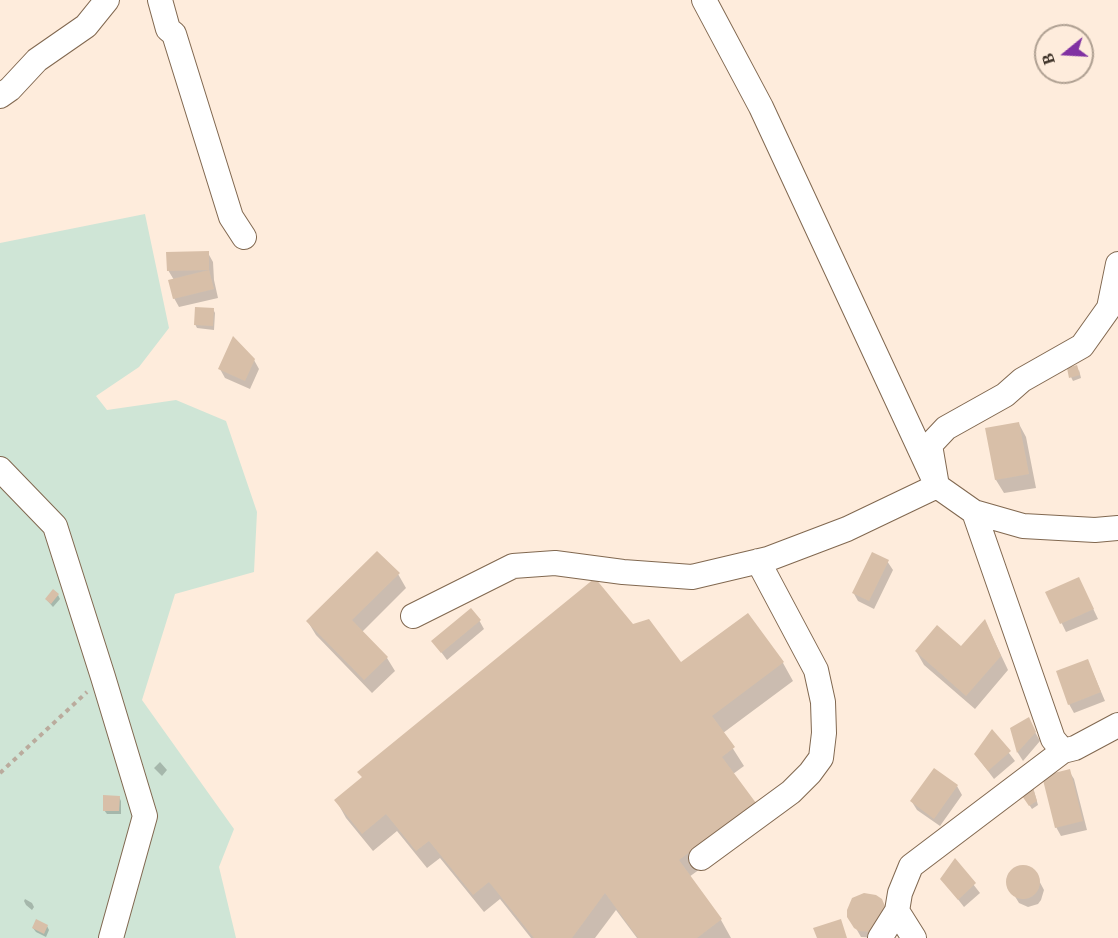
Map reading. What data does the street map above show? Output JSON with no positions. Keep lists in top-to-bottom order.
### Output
{
  "north": "left"
}
